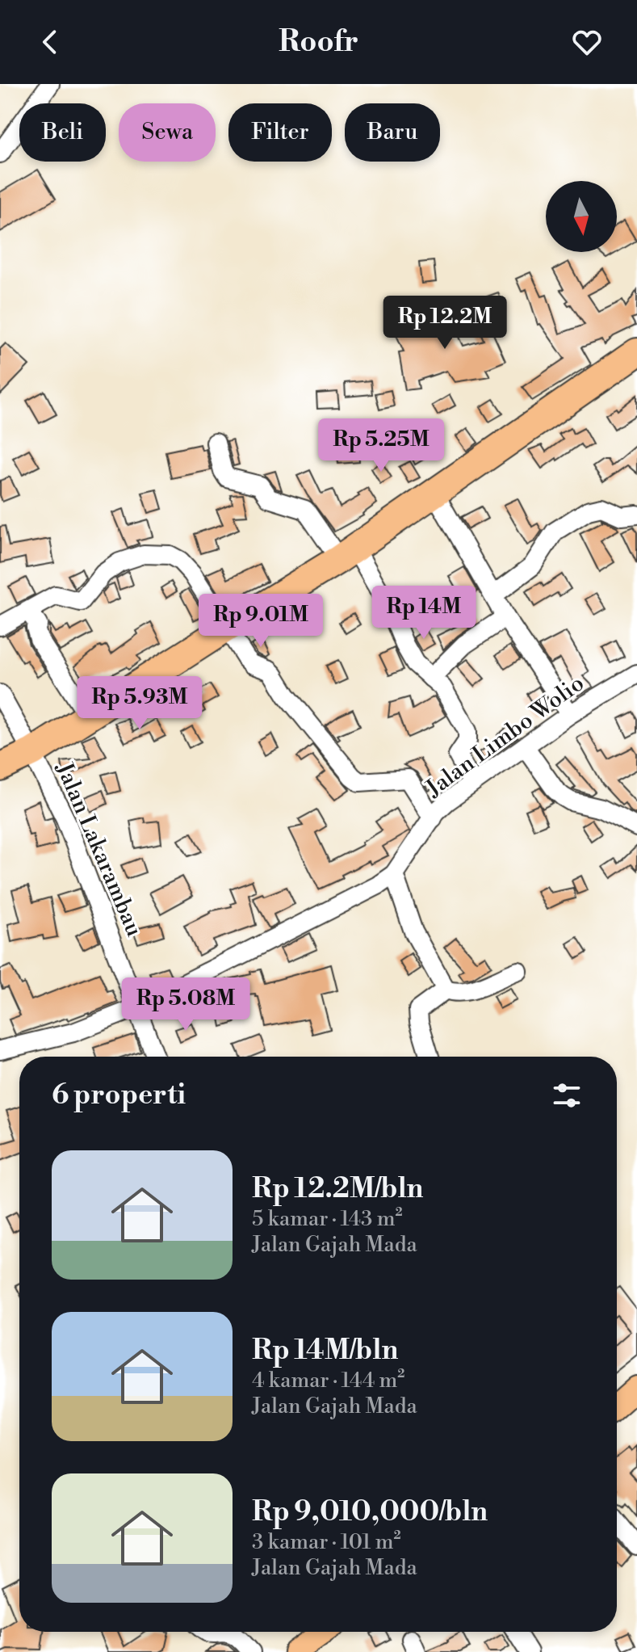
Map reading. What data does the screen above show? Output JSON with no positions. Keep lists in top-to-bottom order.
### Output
{
  "streets": {
    "street": ["Jalan Limbo Wolio", "Jalan Lakarambau"]
  },
  "crossings": [
    ["Jalan Limbo Wolio", "Jalan Lakarambau"]
  ],
  "north": "bottom",
  "page": {
    "header": "Roofr",
    "chip": [
      "Beli",
      "Sewa",
      "Filter",
      "Baru"
    ],
    "price": [
      "Rp 12.2M",
      "Rp 5.25M",
      "Rp 14M",
      "Rp 9.01M",
      "Rp 5.93M",
      "Rp 5.08M"
    ],
    "heading": "6 properti",
    "list": [
      {
        "name": "Rp 12.2M/bln",
        "note": "5 kamar · 143 m² · Jalan Gajah Mada"
      },
      {
        "name": "Rp 14M/bln",
        "note": "4 kamar · 144 m² · Jalan Gajah Mada"
      },
      {
        "name": "Rp 9,010,000/bln",
        "note": "3 kamar · 101 m² · Jalan Gajah Mada"
      }
    ]
  }
}
